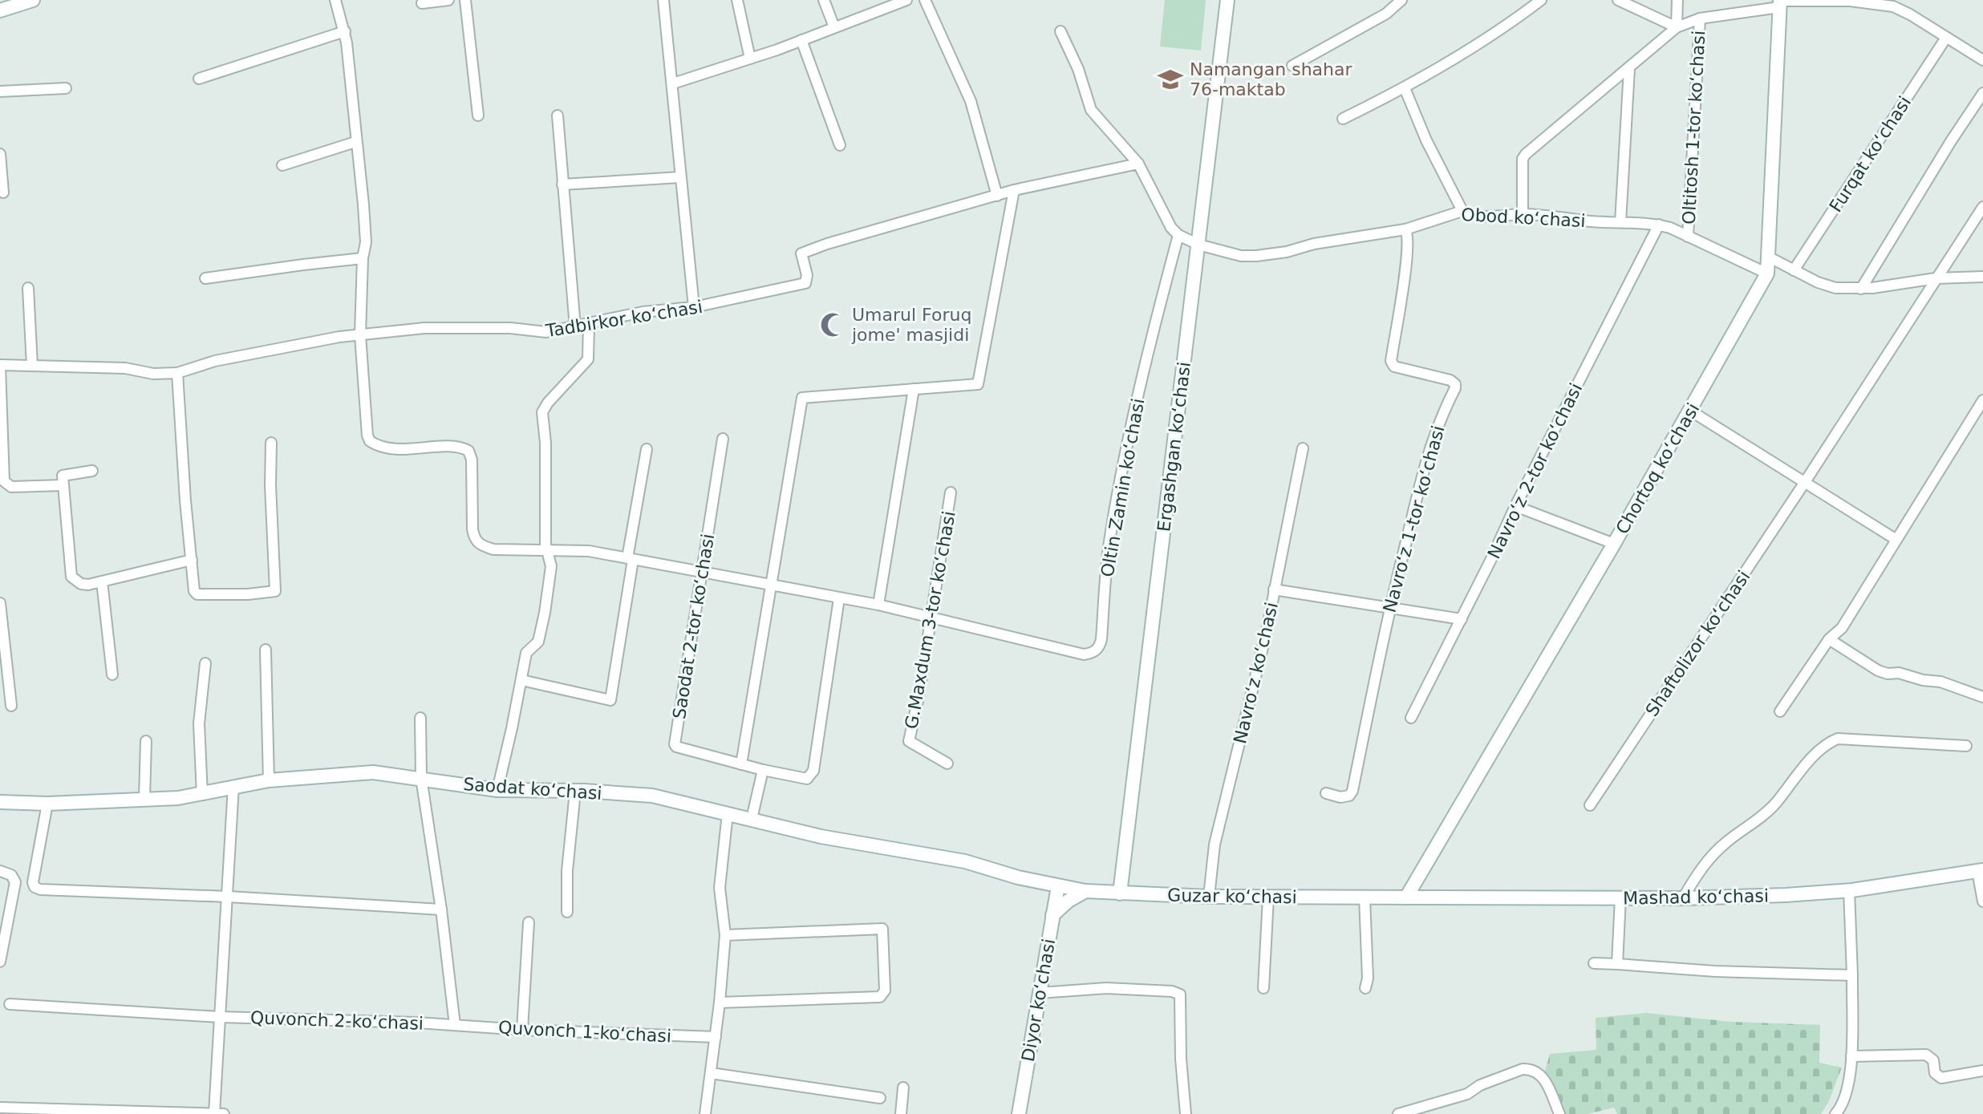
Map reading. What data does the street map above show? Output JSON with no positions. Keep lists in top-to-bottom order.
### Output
{
  "streets": {
    "street": [
      "Oltitosh 1-tor koʻchasi",
      "Furqat koʻchasi",
      "Obod koʻchasi",
      "Tadbirkor koʻchasi",
      "Ergashgan koʻchasi",
      "Chortoq koʻchasi",
      "Navroʻz 2-tor koʻchasi",
      "Oltin Zamin koʻchasi",
      "Navroʻz 1-tor koʻchasi",
      "G.Maxdum 3-tor koʻchasi",
      "Saodat 2-tor koʻchasi",
      "Shaftolizor koʻchasi",
      "Navroʻz koʻchasi",
      "Saodat koʻchasi",
      "Guzar koʻchasi",
      "Mashad koʻchasi",
      "Diyor koʻchasi",
      "Quvonch 2-koʻchasi",
      "Quvonch 1-koʻchasi"
    ]
  },
  "crossings": [
    ["Oltitosh 1-tor koʻchasi", "Obod koʻchasi"],
    ["Obod koʻchasi", "Ergashgan koʻchasi"],
    ["Obod koʻchasi", "Chortoq koʻchasi"],
    ["Obod koʻchasi", "Navroʻz 2-tor koʻchasi"],
    ["Obod koʻchasi", "Navroʻz 1-tor koʻchasi"],
    ["Ergashgan koʻchasi", "Guzar koʻchasi"],
    ["Chortoq koʻchasi", "Guzar koʻchasi"],
    ["Chortoq koʻchasi", "Mashad koʻchasi"],
    ["Oltin Zamin koʻchasi", "G.Maxdum 3-tor koʻchasi"],
    ["Navroʻz koʻchasi", "Guzar koʻchasi"],
    ["Saodat koʻchasi", "Guzar koʻchasi"],
    ["Saodat koʻchasi", "Diyor koʻchasi"],
    ["Guzar koʻchasi", "Mashad koʻchasi"],
    ["Guzar koʻchasi", "Diyor koʻchasi"],
    ["Quvonch 2-koʻchasi", "Quvonch 1-koʻchasi"]
  ],
  "places": {
    "school or university": ["Namangan shahar 76-maktab"],
    "mosque": ["Umarul Foruq jome' masjidi"]
  }
}
